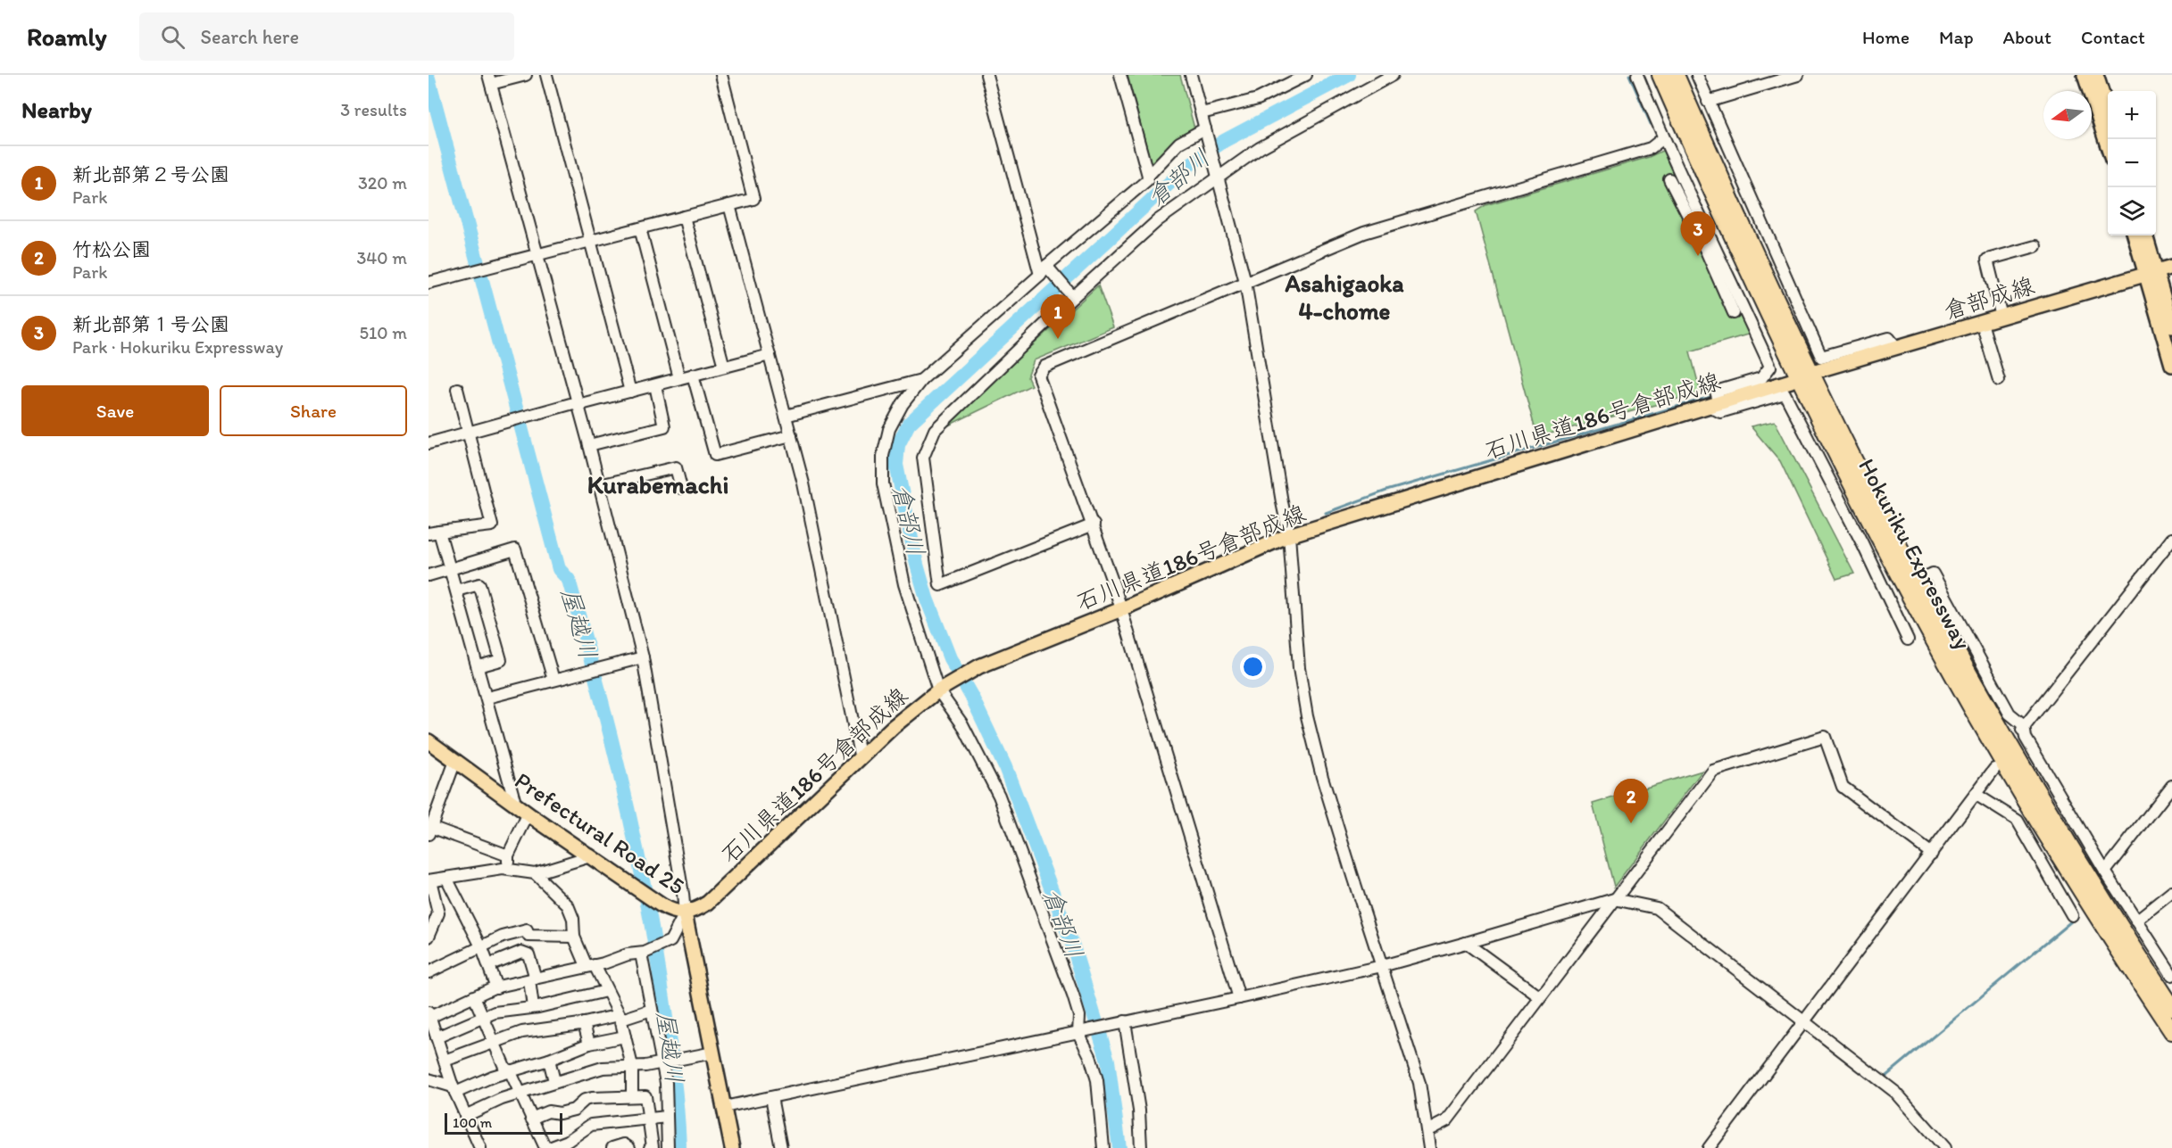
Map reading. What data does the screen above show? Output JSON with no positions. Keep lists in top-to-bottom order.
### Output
{
  "streets": {
    "highway": ["Hokuriku Expressway"],
    "main road": ["倉部成線", "石川県道186号倉部成線", "Prefectural Road 25"]
  },
  "crossings": [
    ["石川県道186号倉部成線", "Prefectural Road 25"]
  ],
  "districts": ["Asahigaoka 4-chome", "Kurabemachi"],
  "water": ["倉部川", "屋越川"],
  "scale_bar": "100 m",
  "north": "left",
  "page": {
    "header": "Roamly",
    "search": "Search here",
    "nav": [
      "Home",
      "Map",
      "About",
      "Contact"
    ],
    "heading": ["Nearby", "3 results"],
    "map_buttons": ["+", "−"],
    "list": [
      {
        "mark": "1",
        "name": "新北部第２号公園",
        "note": "Park",
        "value": "320 m"
      },
      {
        "mark": "2",
        "name": "竹松公園",
        "note": "Park",
        "value": "340 m"
      },
      {
        "mark": "3",
        "name": "新北部第１号公園",
        "note": "Park · Hokuriku Expressway",
        "value": "510 m"
      }
    ],
    "pins": ["3", "1", "2"],
    "buttons": ["Save", "Share"],
    "scale": "100 m"
  }
}
